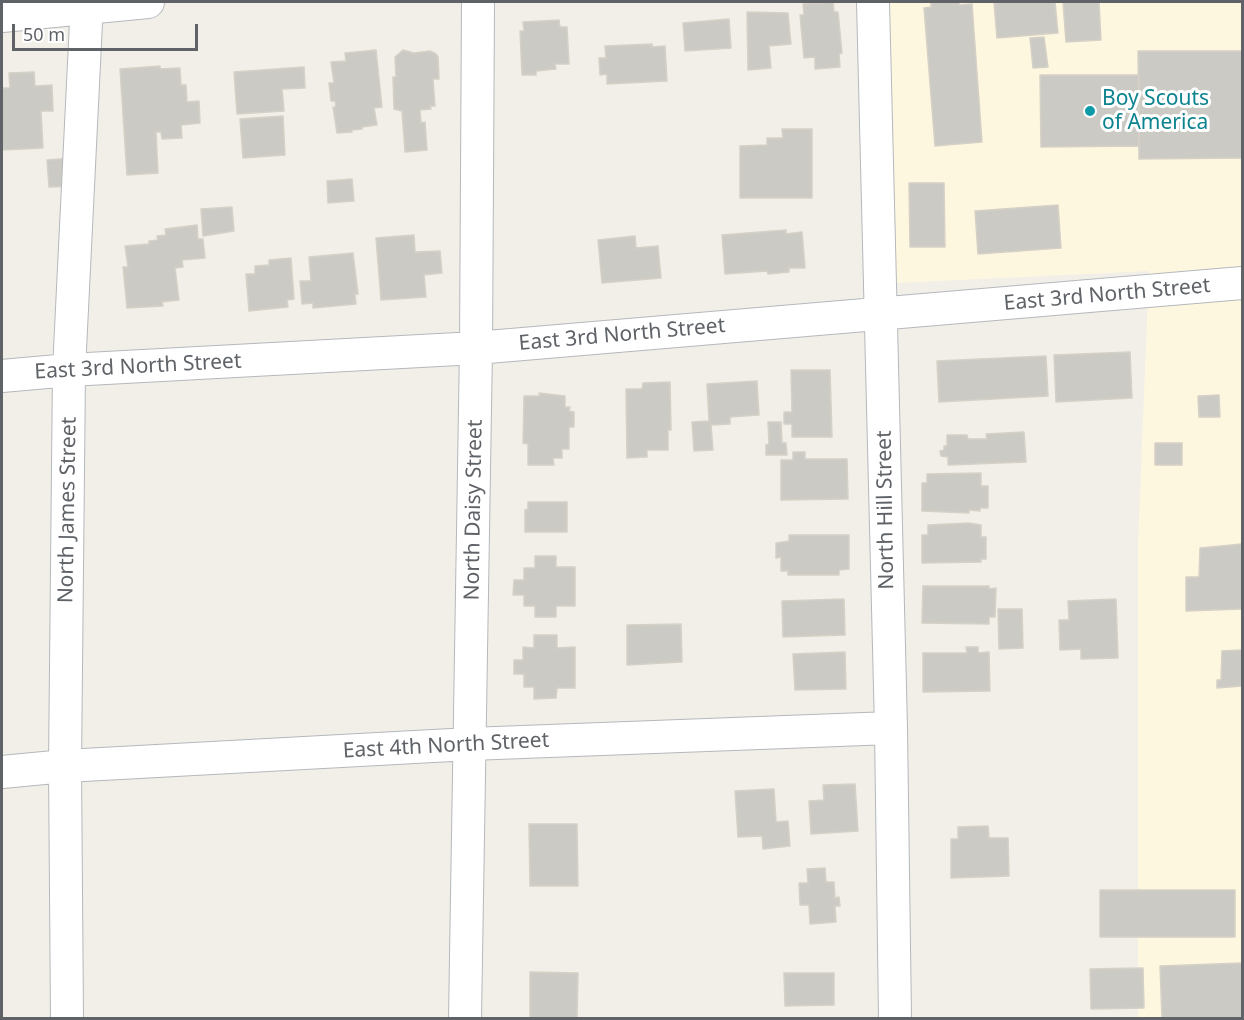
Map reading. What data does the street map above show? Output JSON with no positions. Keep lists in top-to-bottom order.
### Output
{
  "streets": {
    "street": [
      "East 3rd North Street",
      "North James Street",
      "North Daisy Street",
      "North Hill Street",
      "East 4th North Street"
    ]
  },
  "crossings": [
    ["East 3rd North Street", "North James Street"],
    ["East 3rd North Street", "North Daisy Street"],
    ["East 3rd North Street", "North Hill Street"],
    ["North James Street", "East 4th North Street"],
    ["North Daisy Street", "East 4th North Street"],
    ["North Hill Street", "East 4th North Street"]
  ],
  "places": ["Boy Scouts of America"],
  "scale_bar": "50 m"
}
